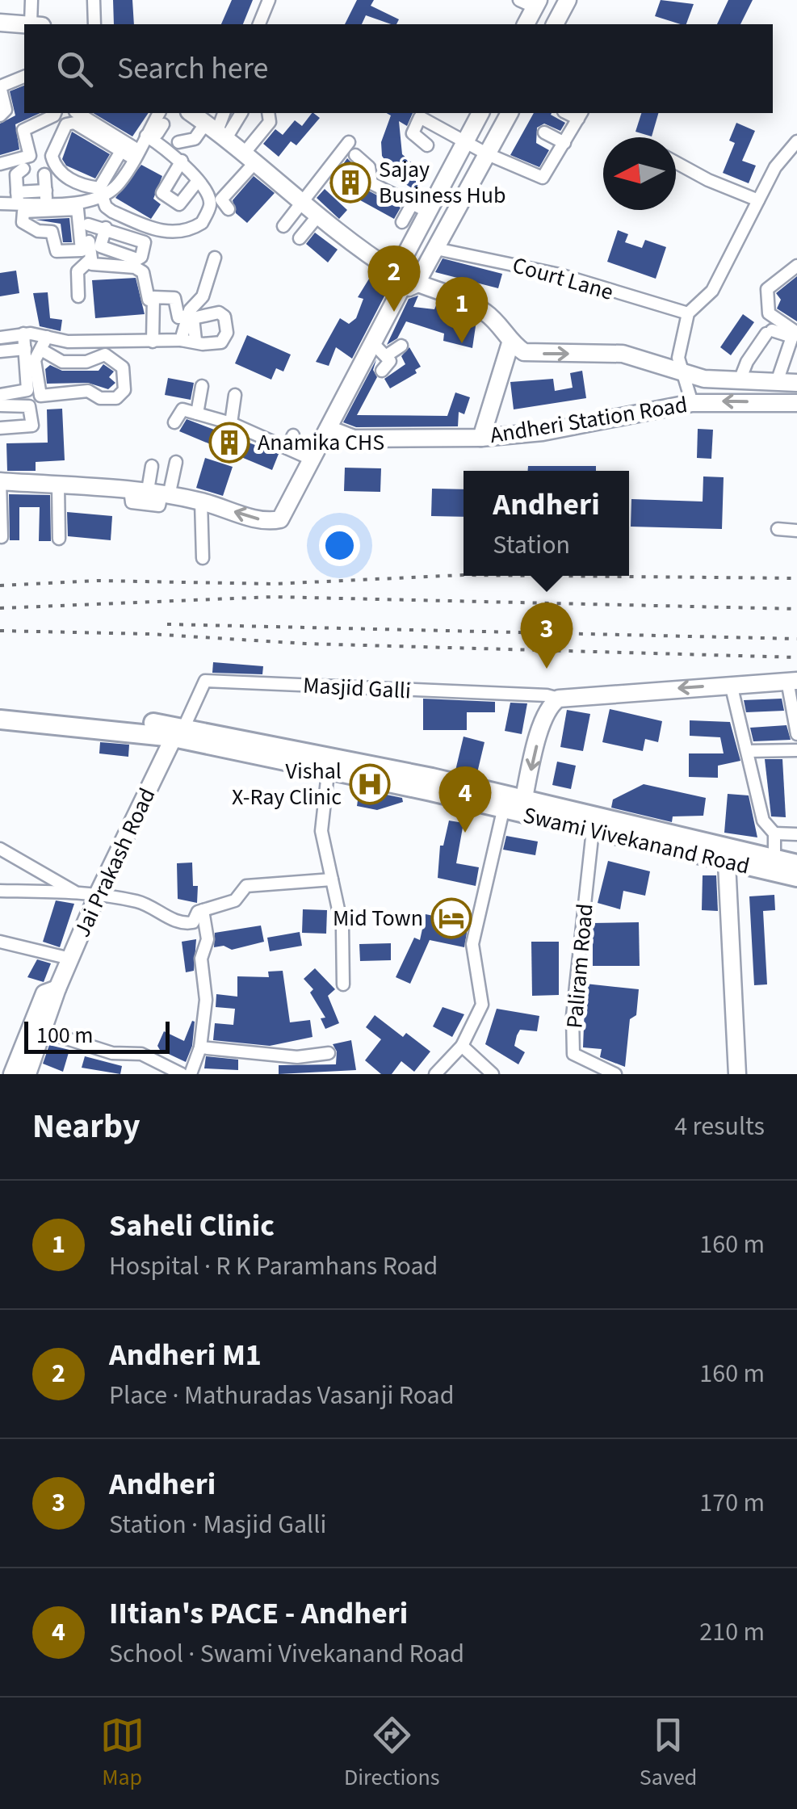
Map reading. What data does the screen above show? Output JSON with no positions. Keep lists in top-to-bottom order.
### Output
{
  "streets": {
    "main road": ["Andheri Station Road", "Swami Vivekanand Road", "Jai Prakash Road"],
    "street": ["Court Lane", "Masjid Galli", "Paliram Road"]
  },
  "crossings": [
    ["Masjid Galli", "Swami Vivekanand Road"],
    ["Masjid Galli", "Jai Prakash Road"],
    ["Swami Vivekanand Road", "Jai Prakash Road"],
    ["Swami Vivekanand Road", "Paliram Road"]
  ],
  "places": {
    "building": ["Sajay Business Hub", "Anamika CHS"],
    "hospital": ["Vishal X-Ray Clinic"],
    "hotel": ["Mid Town"]
  },
  "scale_bar": "100 m",
  "north": "left",
  "page": {
    "search": "Search here",
    "pins": [
      "2",
      "1",
      "3",
      "4"
    ],
    "popup": ["Andheri", "Station"],
    "scale": "100 m",
    "heading": ["Nearby", "4 results"],
    "list": [
      {
        "mark": "1",
        "name": "Saheli Clinic",
        "note": "Hospital · R K Paramhans Road",
        "value": "160 m"
      },
      {
        "mark": "2",
        "name": "Andheri M1",
        "note": "Place · Mathuradas Vasanji Road",
        "value": "160 m"
      },
      {
        "mark": "3",
        "name": "Andheri",
        "note": "Station · Masjid Galli",
        "value": "170 m"
      },
      {
        "mark": "4",
        "name": "IItian's PACE - Andheri",
        "note": "School · Swami Vivekanand Road",
        "value": "210 m"
      }
    ],
    "nav": ["Map", "Directions", "Saved"]
  }
}
